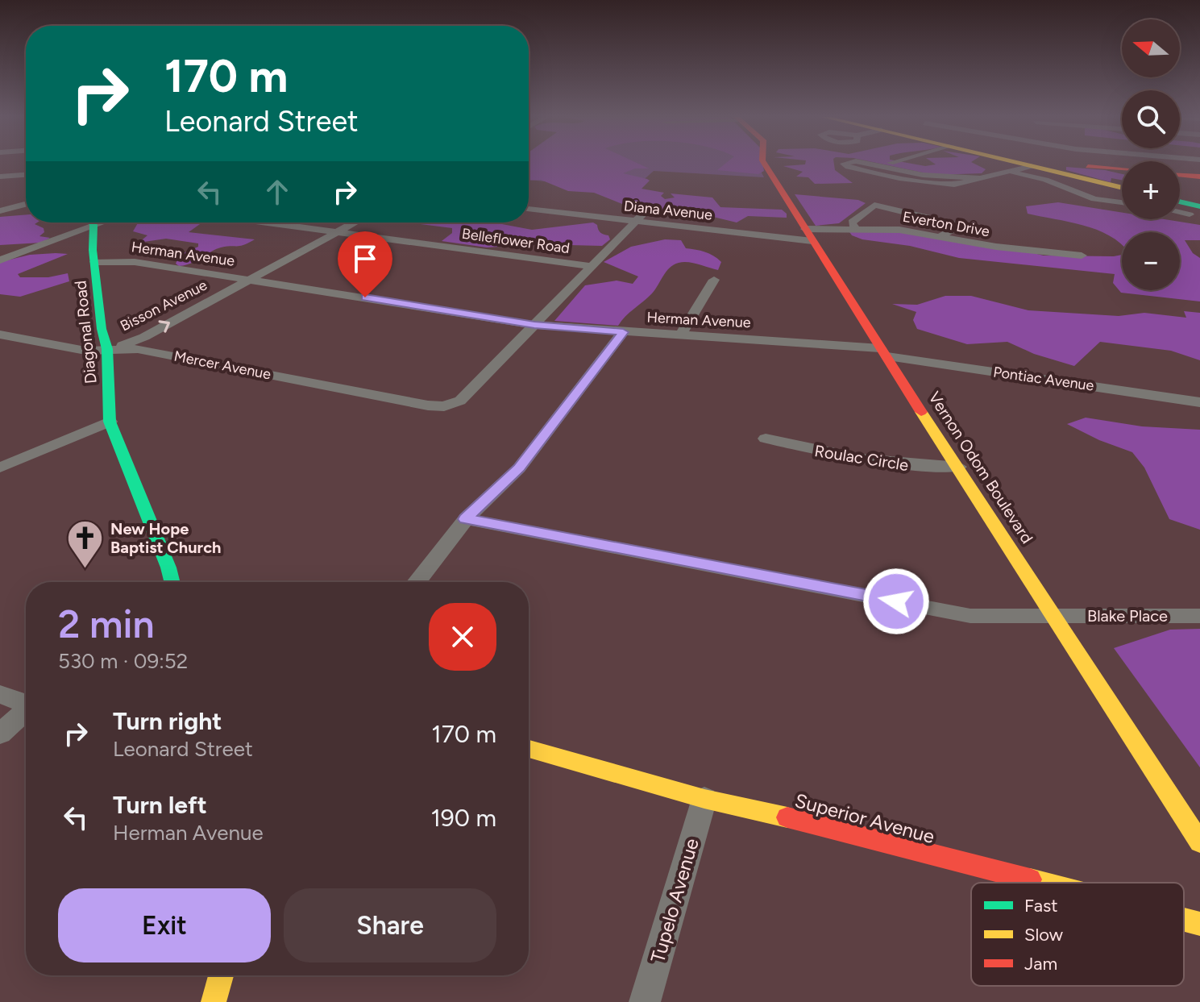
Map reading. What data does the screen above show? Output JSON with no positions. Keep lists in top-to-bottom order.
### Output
{
  "streets": {
    "main road": ["Diagonal Road", "Vernon Odom Boulevard", "Superior Avenue"],
    "street": [
      "Diana Avenue",
      "Everton Drive",
      "Belleflower Road",
      "Herman Avenue",
      "Bisson Avenue",
      "Mercer Avenue",
      "Pontiac Avenue",
      "Roulac Circle",
      "Blake Place",
      "Tupelo Avenue"
    ]
  },
  "crossings": [
    ["Diana Avenue", "Everton Drive"],
    ["Diana Avenue", "Vernon Odom Boulevard"],
    ["Everton Drive", "Vernon Odom Boulevard"],
    ["Belleflower Road", "Bisson Avenue"],
    ["Herman Avenue", "Bisson Avenue"],
    ["Herman Avenue", "Diagonal Road"],
    ["Herman Avenue", "Mercer Avenue"],
    ["Herman Avenue", "Pontiac Avenue"],
    ["Herman Avenue", "Vernon Odom Boulevard"],
    ["Bisson Avenue", "Diagonal Road"],
    ["Bisson Avenue", "Mercer Avenue"],
    ["Diagonal Road", "Mercer Avenue"],
    ["Pontiac Avenue", "Vernon Odom Boulevard"],
    ["Roulac Circle", "Vernon Odom Boulevard"],
    ["Vernon Odom Boulevard", "Blake Place"],
    ["Superior Avenue", "Tupelo Avenue"]
  ],
  "one_way": ["Bisson Avenue"],
  "places": {
    "church": ["New Hope Baptist Church"]
  },
  "legend": ["Fast", "Slow", "Jam"],
  "north": "left",
  "page": {
    "map_buttons": ["+", "−"],
    "turn": ["170 m", "Leonard Street"],
    "heading": ["2 min", "530 m · 09:52"],
    "list": [
      {
        "name": "Turn right",
        "note": "Leonard Street",
        "value": "170 m"
      },
      {
        "name": "Turn left",
        "note": "Herman Avenue",
        "value": "190 m"
      }
    ],
    "buttons": ["Exit", "Share"]
  }
}
